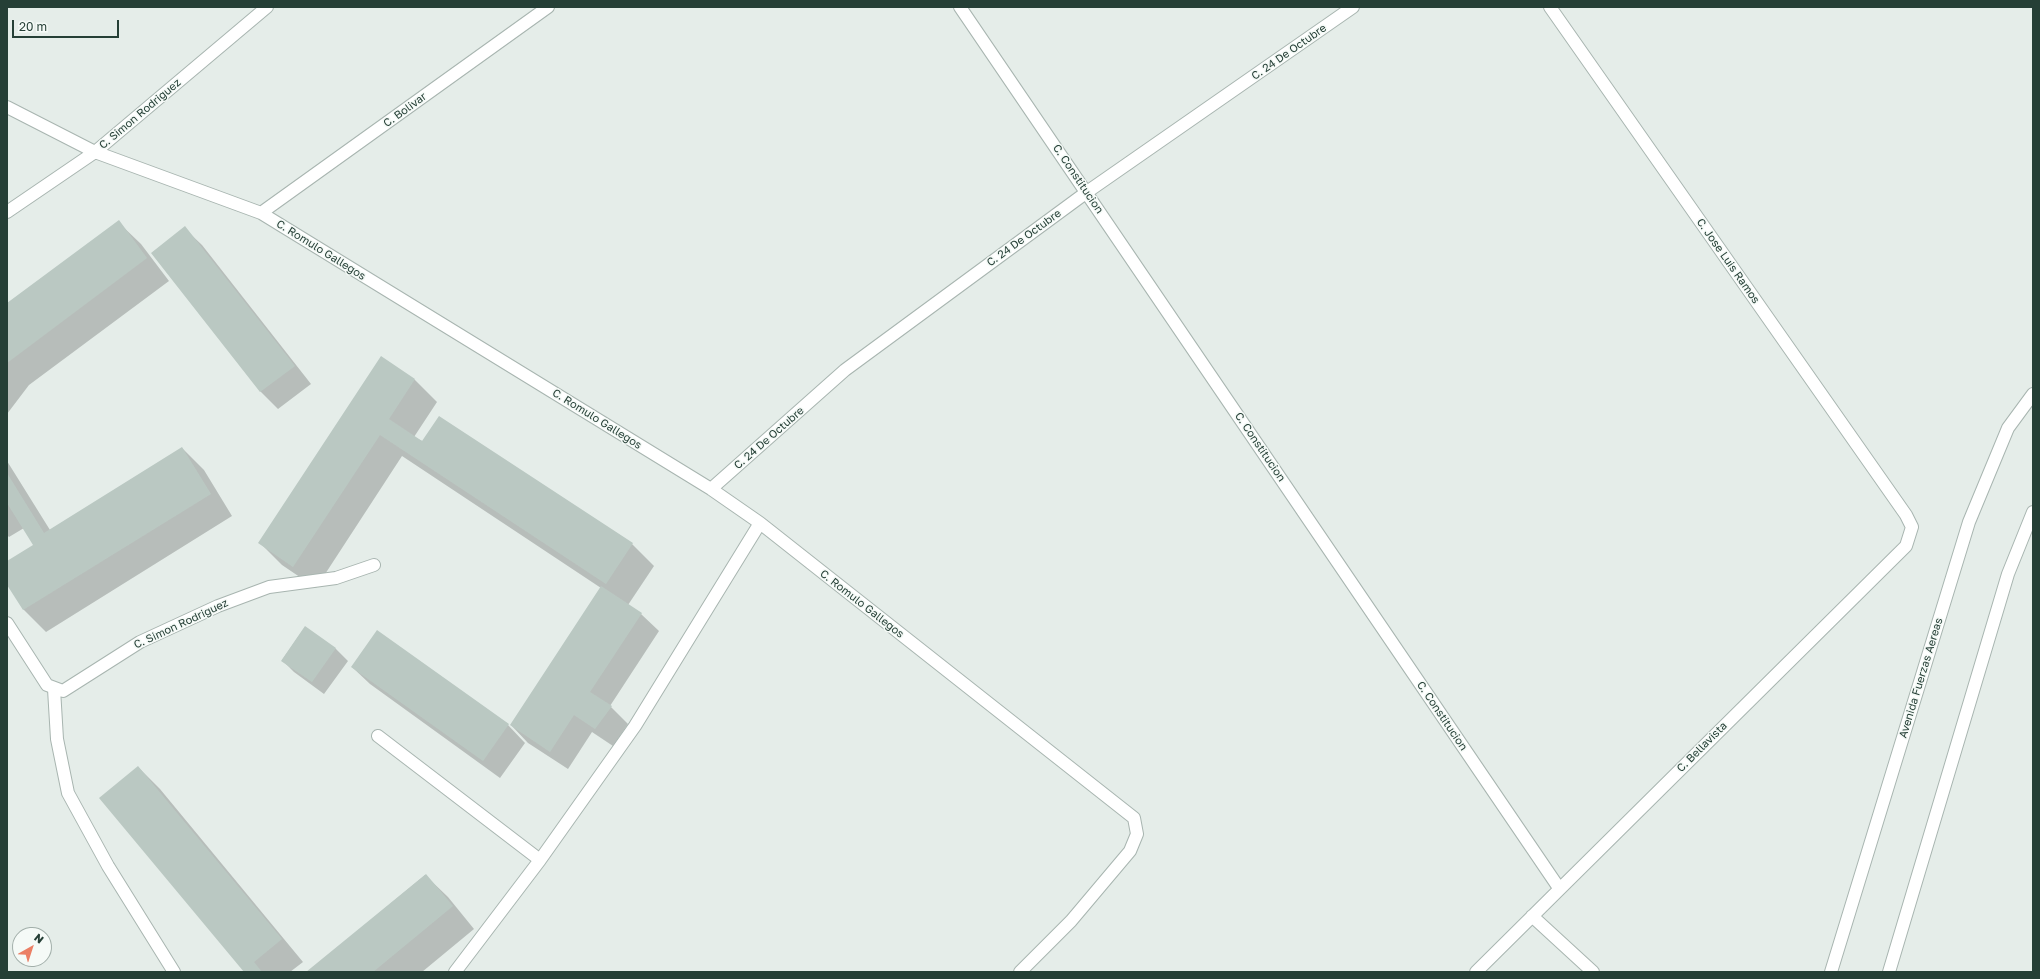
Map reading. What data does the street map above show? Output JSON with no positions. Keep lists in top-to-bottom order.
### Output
{
  "streets": {
    "street": [
      "C. 24 De Octubre",
      "C. Bolivar",
      "C. Simon Rodriguez",
      "C. Constitucion",
      "C. Romulo Gallegos",
      "C. Jose Luis Ramos",
      "Avenida Fuerzas Aereas",
      "C. Bellavista"
    ]
  },
  "crossings": [
    ["C. 24 De Octubre", "C. Constitucion"],
    ["C. 24 De Octubre", "C. Romulo Gallegos"],
    ["C. Bolivar", "C. Romulo Gallegos"],
    ["C. Simon Rodriguez", "C. Romulo Gallegos"],
    ["C. Constitucion", "C. Bellavista"],
    ["C. Jose Luis Ramos", "C. Bellavista"]
  ],
  "scale_bar": "20 m",
  "north": "top right"
}
